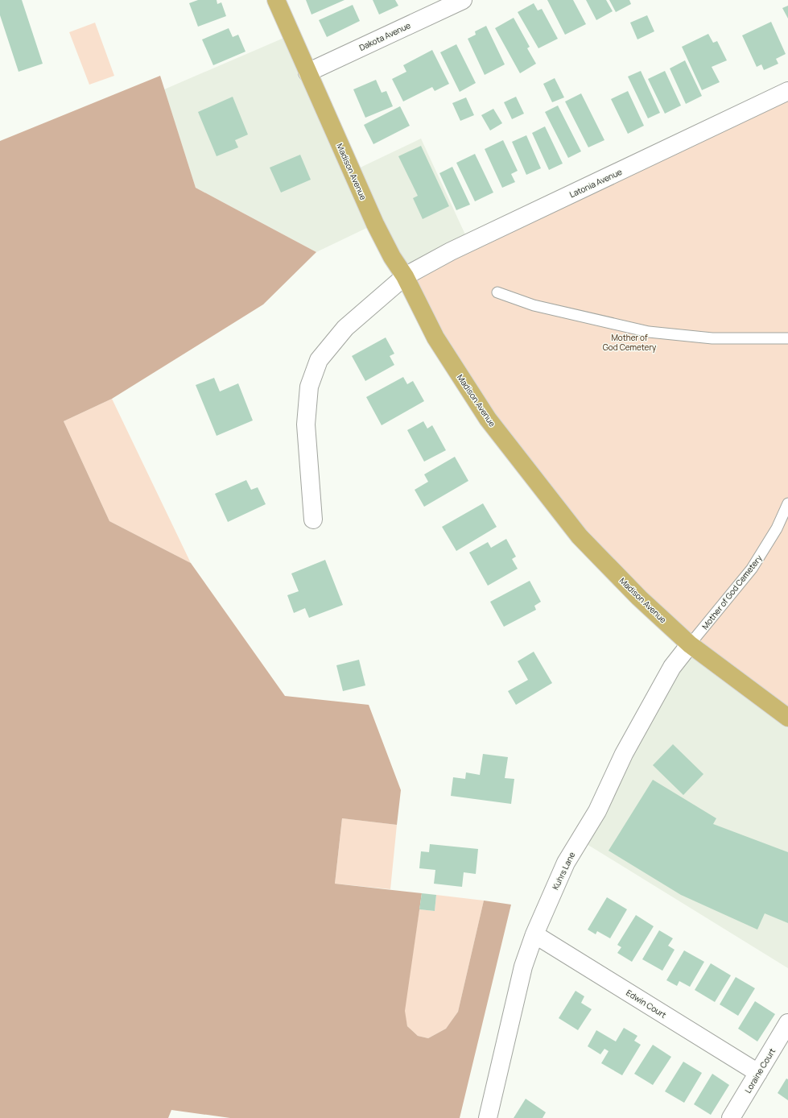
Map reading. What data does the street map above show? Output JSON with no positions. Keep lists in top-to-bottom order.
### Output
{
  "streets": {
    "main road": ["Madison Avenue"],
    "street": [
      "Dakota Avenue",
      "Latonia Avenue",
      "Kuhrs Lane",
      "Edwin Court",
      "Loraine Court"
    ],
    "lane": ["Mother of God Cemetery"]
  },
  "crossings": [
    ["Dakota Avenue", "Madison Avenue"],
    ["Madison Avenue", "Latonia Avenue"],
    ["Madison Avenue", "Mother of God Cemetery"],
    ["Madison Avenue", "Kuhrs Lane"],
    ["Mother of God Cemetery", "Kuhrs Lane"],
    ["Kuhrs Lane", "Edwin Court"],
    ["Edwin Court", "Loraine Court"]
  ],
  "parks": ["Mother of God Cemetery"]
}
